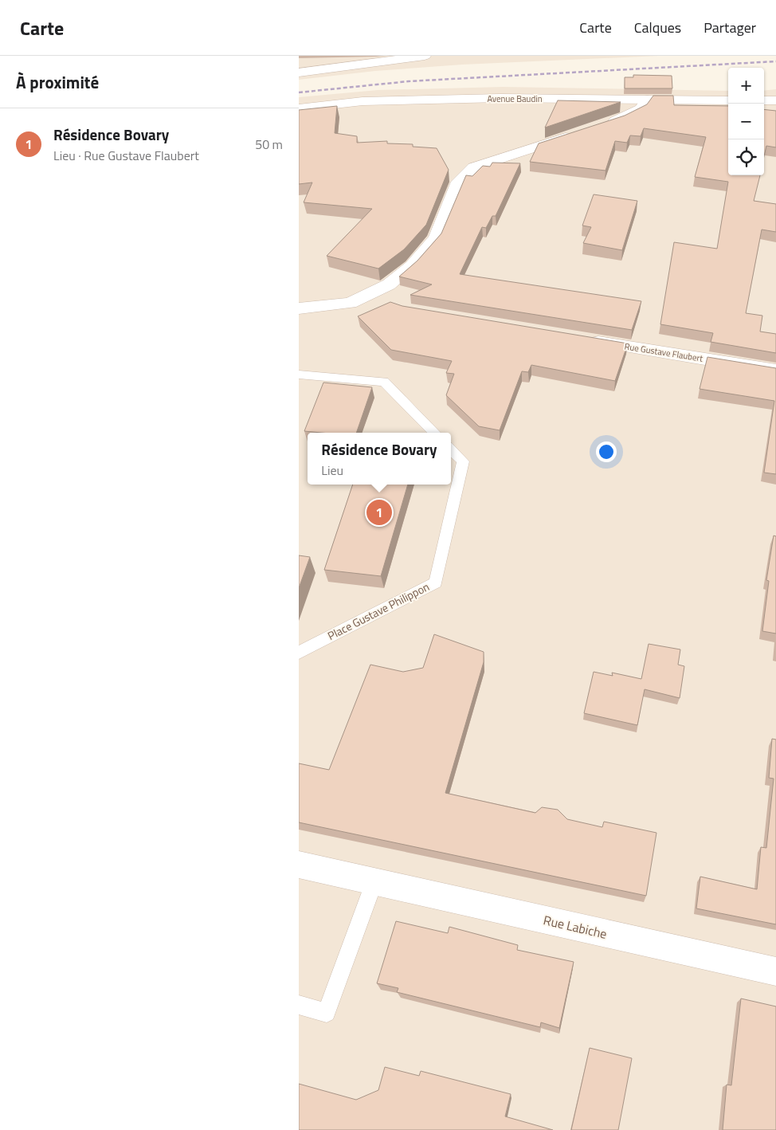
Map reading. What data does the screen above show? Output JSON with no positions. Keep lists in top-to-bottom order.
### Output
{
  "streets": {
    "street": ["Avenue Baudin", "Rue Gustave Flaubert", "Rue Labiche"],
    "lane": ["Place Gustave Philippon"]
  },
  "page": {
    "header": "Carte",
    "nav": ["Carte", "Calques", "Partager"],
    "heading": "À proximité",
    "map_buttons": ["+", "−"],
    "list": [
      {
        "mark": "1",
        "name": "Résidence Bovary",
        "note": "Lieu · Rue Gustave Flaubert",
        "value": "50 m"
      }
    ],
    "popup": ["Résidence Bovary", "Lieu"],
    "pins": "1"
  }
}
